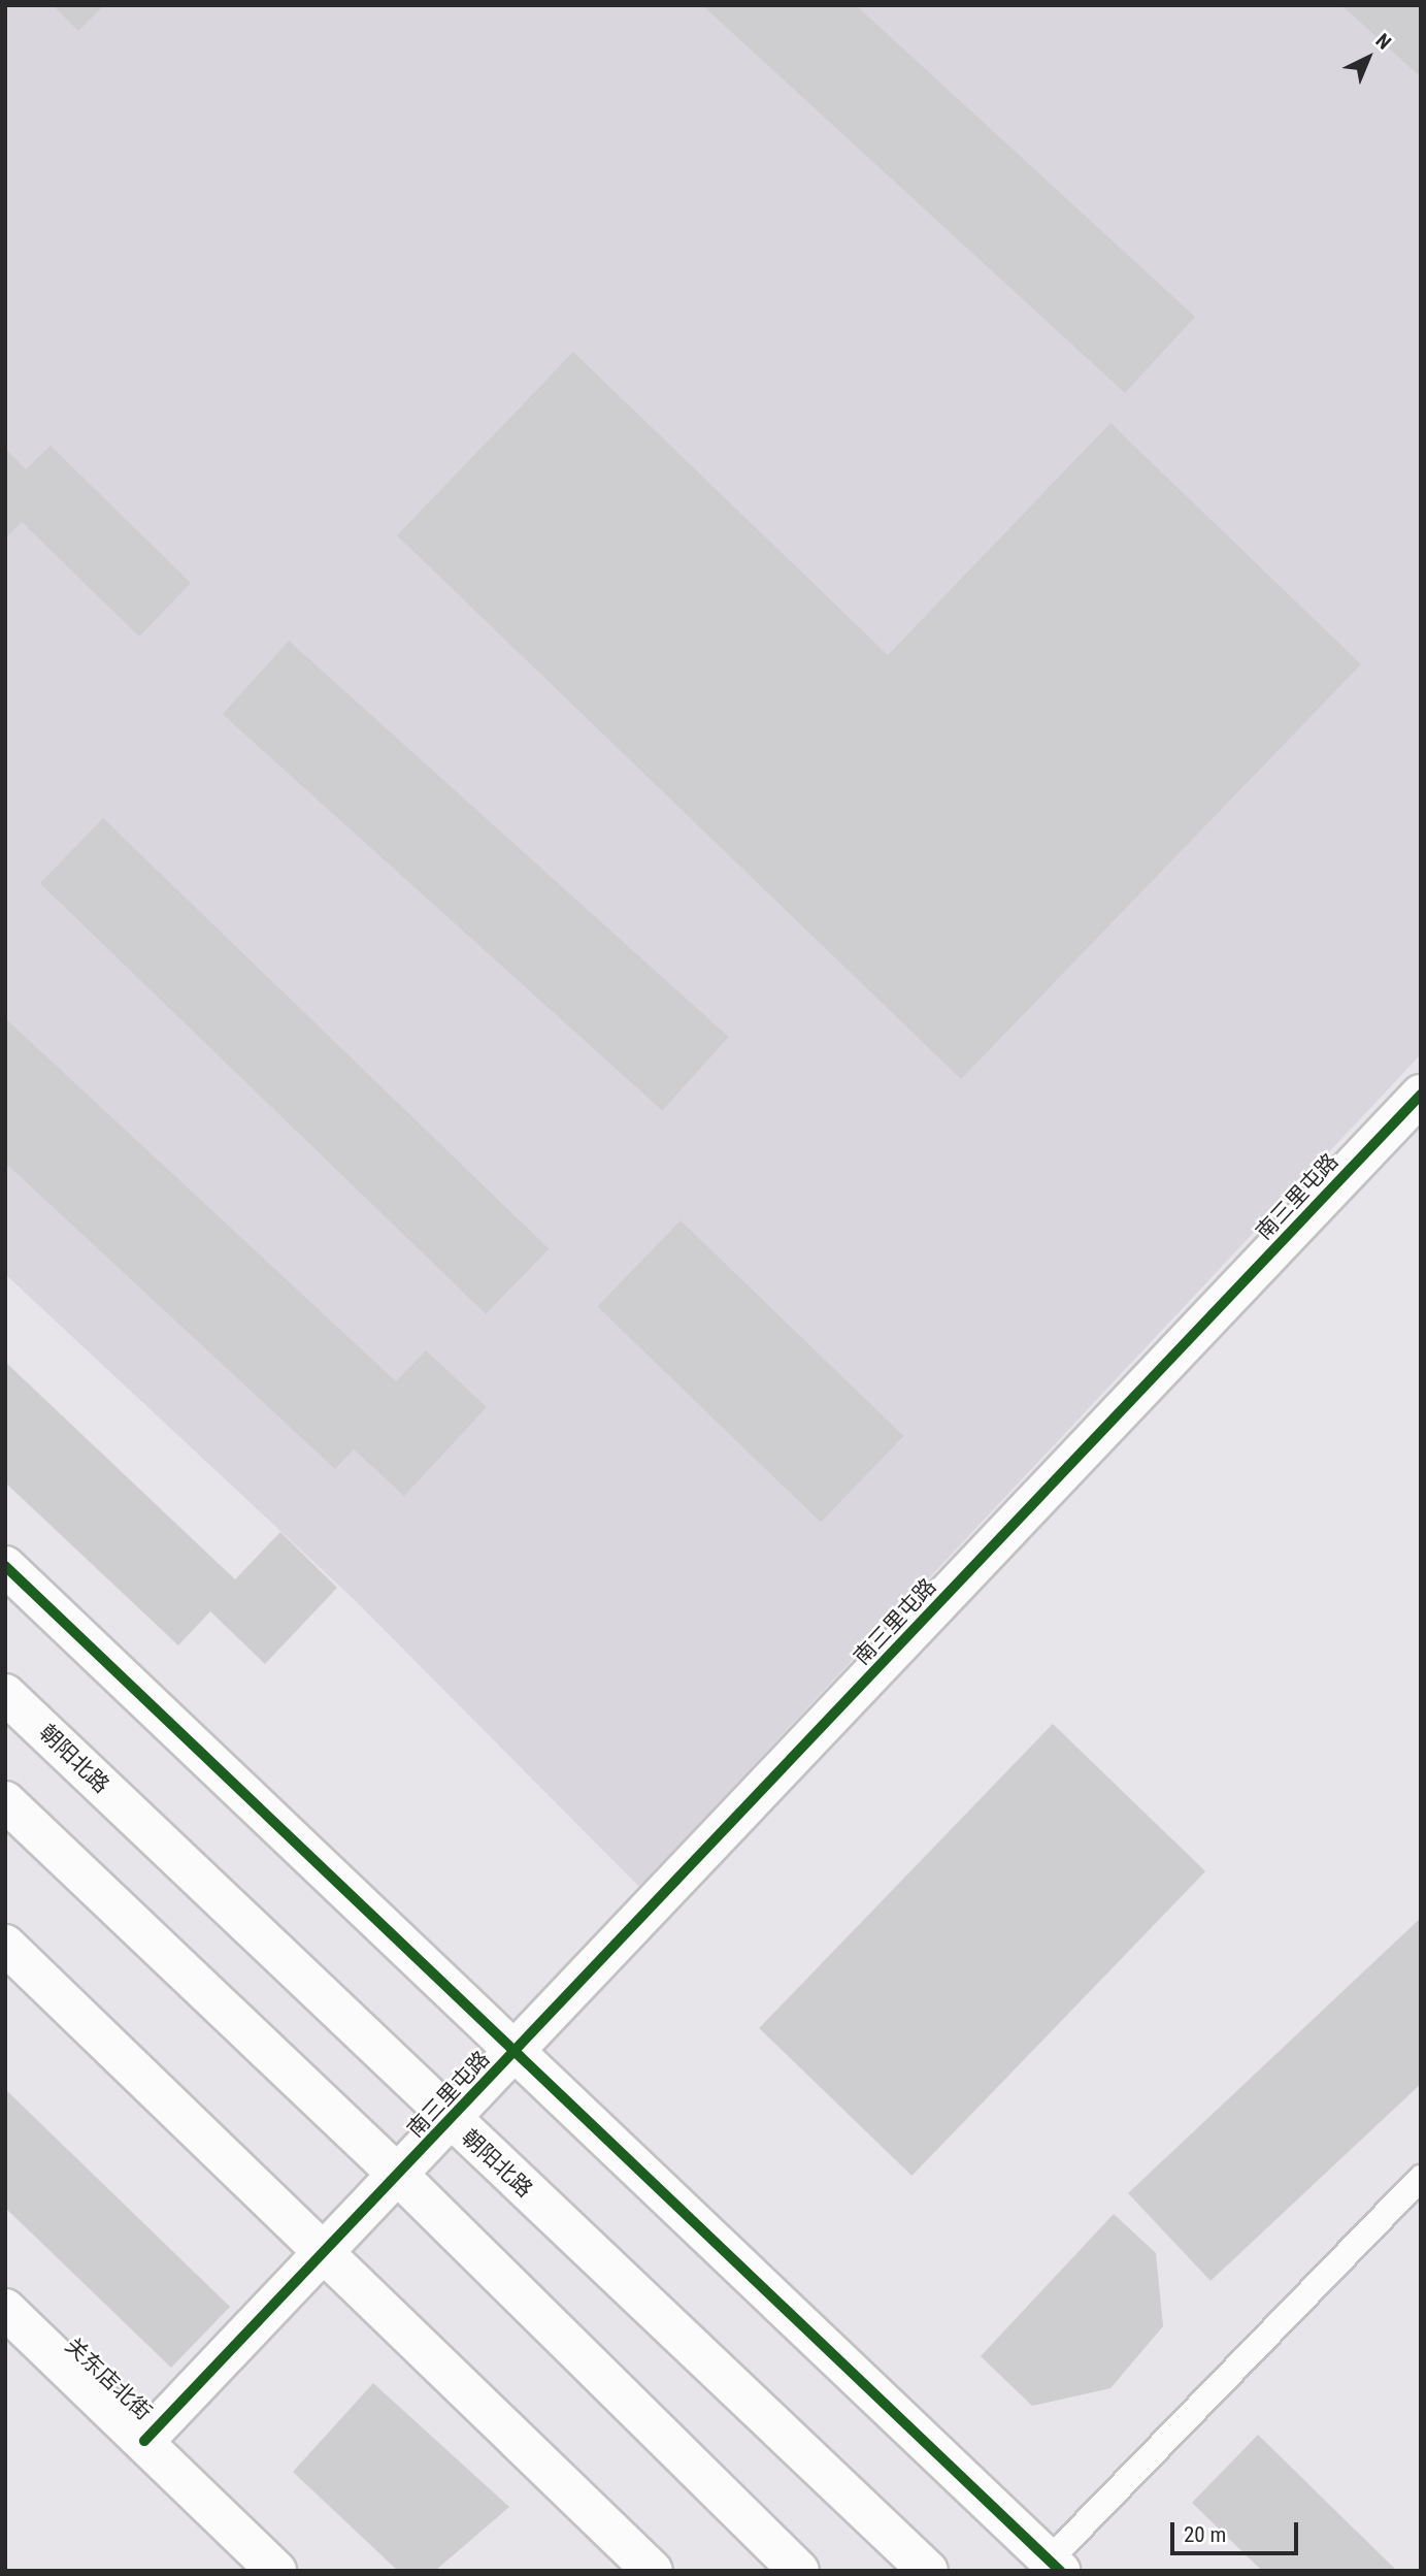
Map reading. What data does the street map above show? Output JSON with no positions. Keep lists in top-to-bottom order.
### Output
{
  "streets": {
    "street": ["南三里屯路", "朝阳北路", "关东店北街"]
  },
  "crossings": [
    ["南三里屯路", "朝阳北路"],
    ["南三里屯路", "关东店北街"]
  ],
  "scale_bar": "20 m",
  "north": "top right"
}
